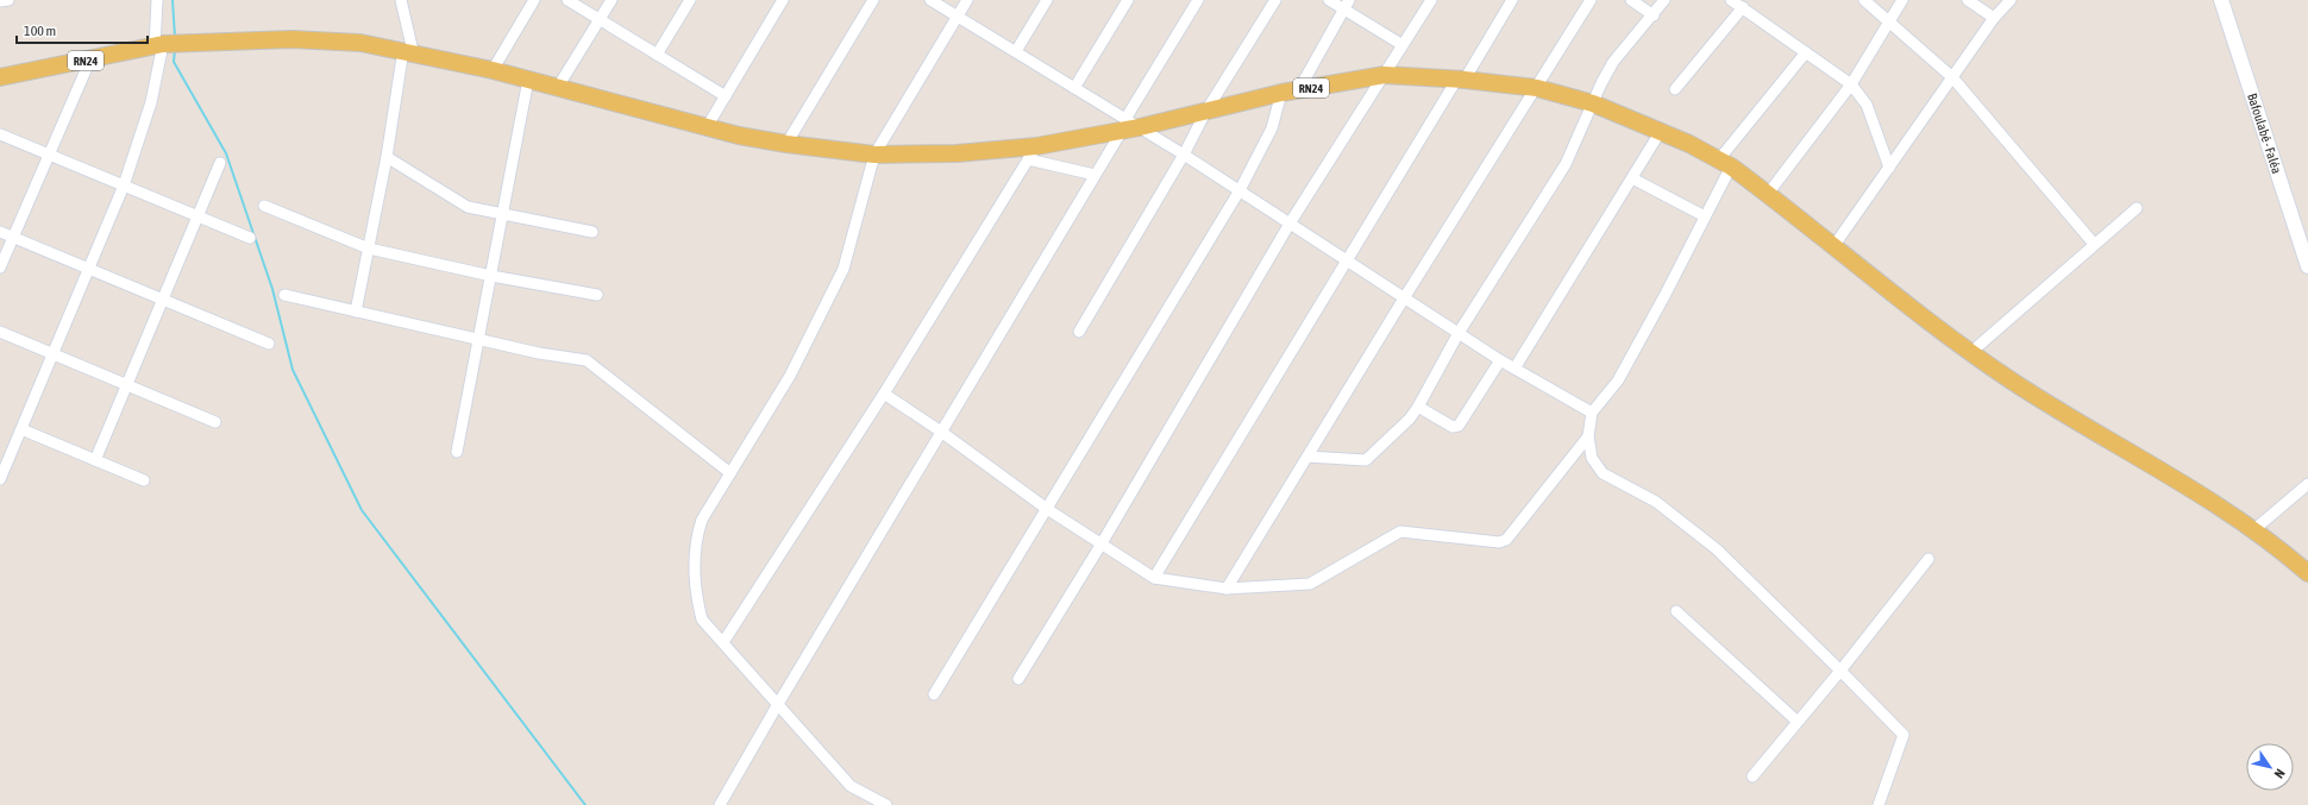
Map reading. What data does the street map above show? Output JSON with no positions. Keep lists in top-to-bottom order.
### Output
{
  "streets": {
    "main road": ["RN24", "Bafoulabé - Faléa"]
  },
  "scale_bar": "100 m",
  "north": "bottom right"
}
